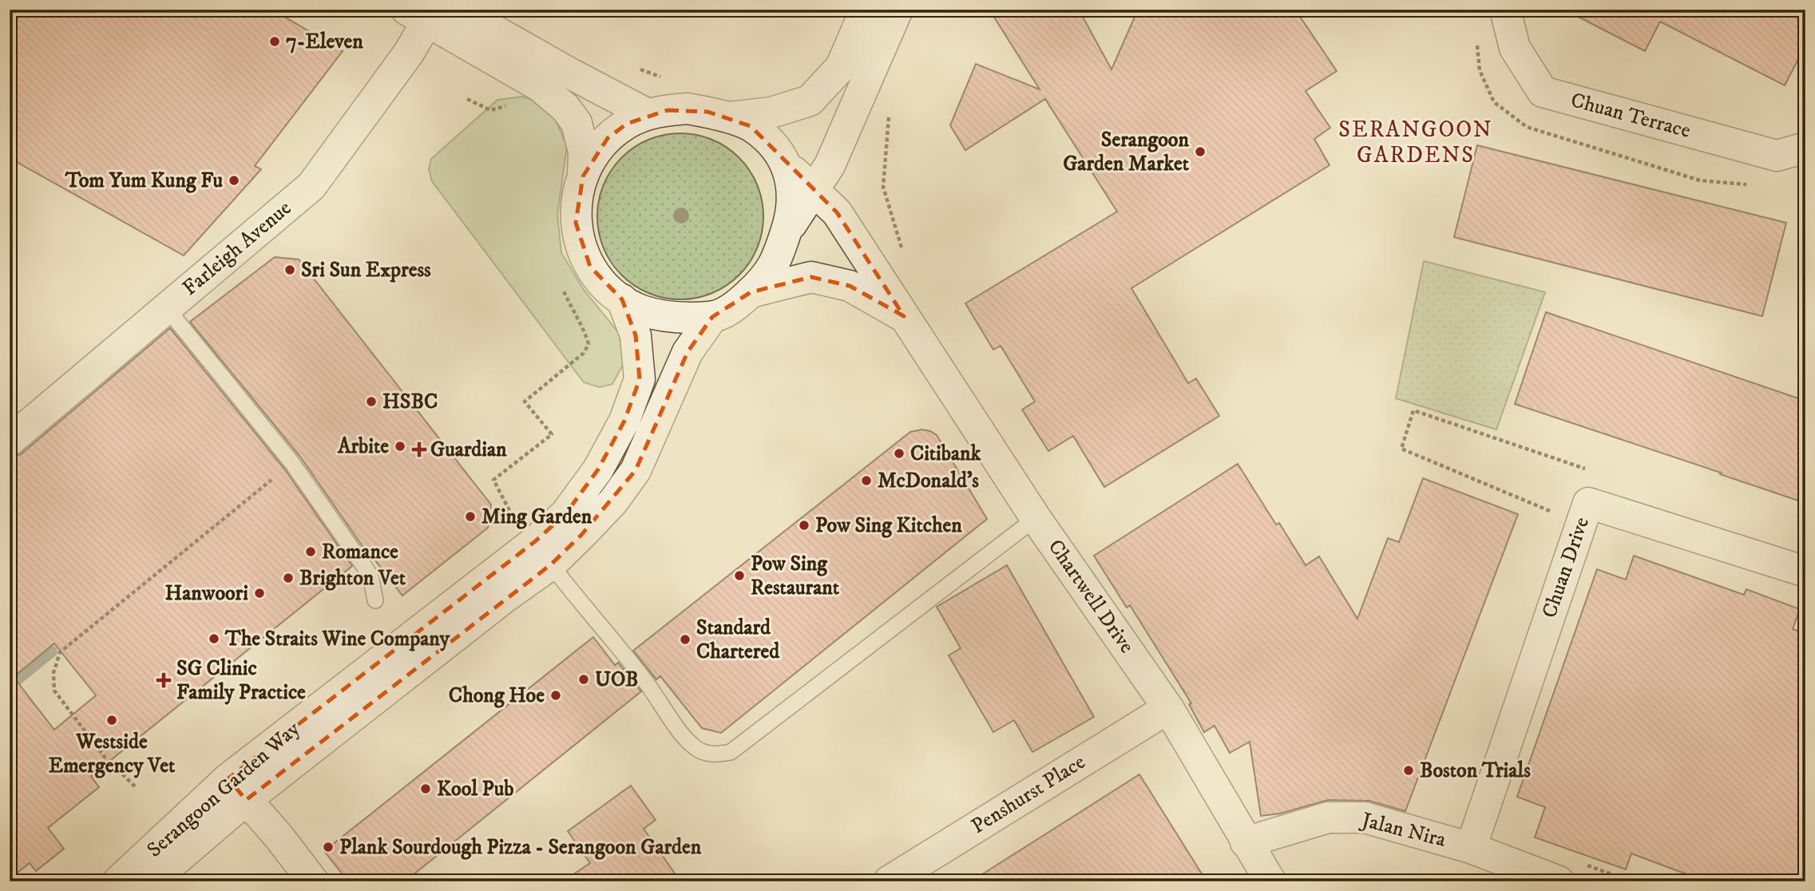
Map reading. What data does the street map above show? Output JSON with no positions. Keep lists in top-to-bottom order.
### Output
{
  "streets": {
    "street": [
      "Chuan Terrace",
      "Farleigh Avenue",
      "Chuan Drive",
      "Chartwell Drive",
      "Serangoon Garden Way",
      "Penshurst Place",
      "Jalan Nira"
    ]
  },
  "crossings": [
    ["Chuan Drive", "Jalan Nira"],
    ["Chartwell Drive", "Penshurst Place"],
    ["Chartwell Drive", "Jalan Nira"]
  ],
  "districts": ["SERANGOON GARDENS"],
  "places": {
    "other": [
      "7-Eleven",
      "Serangoon Garden Market",
      "Tom Yum Kung Fu",
      "Sri Sun Express",
      "HSBC",
      "Arbite",
      "Citibank",
      "McDonald's",
      "Ming Garden",
      "Pow Sing Kitchen",
      "Romance",
      "Pow Sing Restaurant",
      "Brighton Vet",
      "Hanwoori",
      "The Straits Wine Company",
      "Standard Chartered",
      "UOB",
      "Chong Hoe",
      "Westside Emergency Vet",
      "Boston Trials",
      "Kool Pub",
      "Plank Sourdough Pizza - Serangoon Garden"
    ],
    "health": ["Guardian", "SG Clinic Family Practice"]
  }
}
